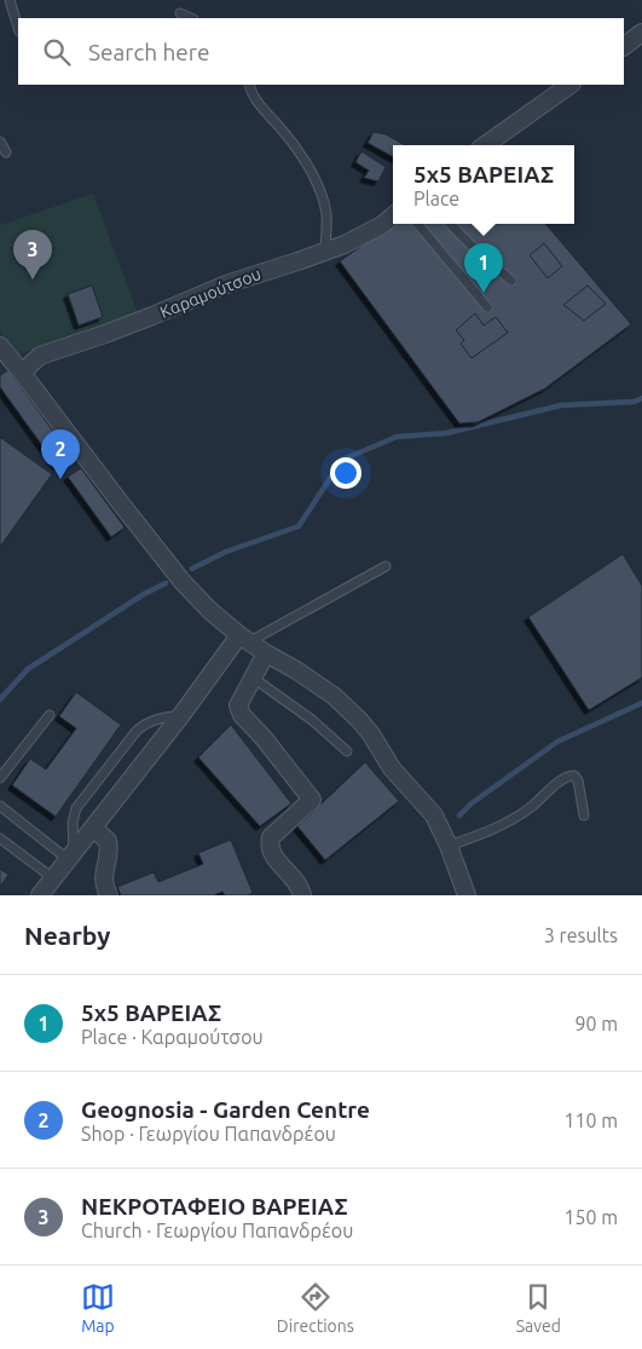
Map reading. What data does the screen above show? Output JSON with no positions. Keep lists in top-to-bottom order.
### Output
{
  "streets": {
    "street": ["Καραμούτσου"]
  },
  "page": {
    "search": "Search here",
    "popup": ["5x5 ΒΑΡΕΙΑΣ", "Place"],
    "pins": ["3", "1", "2"],
    "heading": ["Nearby", "3 results"],
    "list": [
      {
        "mark": "1",
        "name": "5x5 ΒΑΡΕΙΑΣ",
        "note": "Place · Καραμούτσου",
        "value": "90 m"
      },
      {
        "mark": "2",
        "name": "Geognosia - Garden Centre",
        "note": "Shop · Γεωργίου Παπανδρέου",
        "value": "110 m"
      },
      {
        "mark": "3",
        "name": "ΝΕΚΡΟΤΑΦΕΙΟ ΒΑΡΕΙΑΣ",
        "note": "Church · Γεωργίου Παπανδρέου",
        "value": "150 m"
      }
    ],
    "nav": ["Map", "Directions", "Saved"]
  }
}
